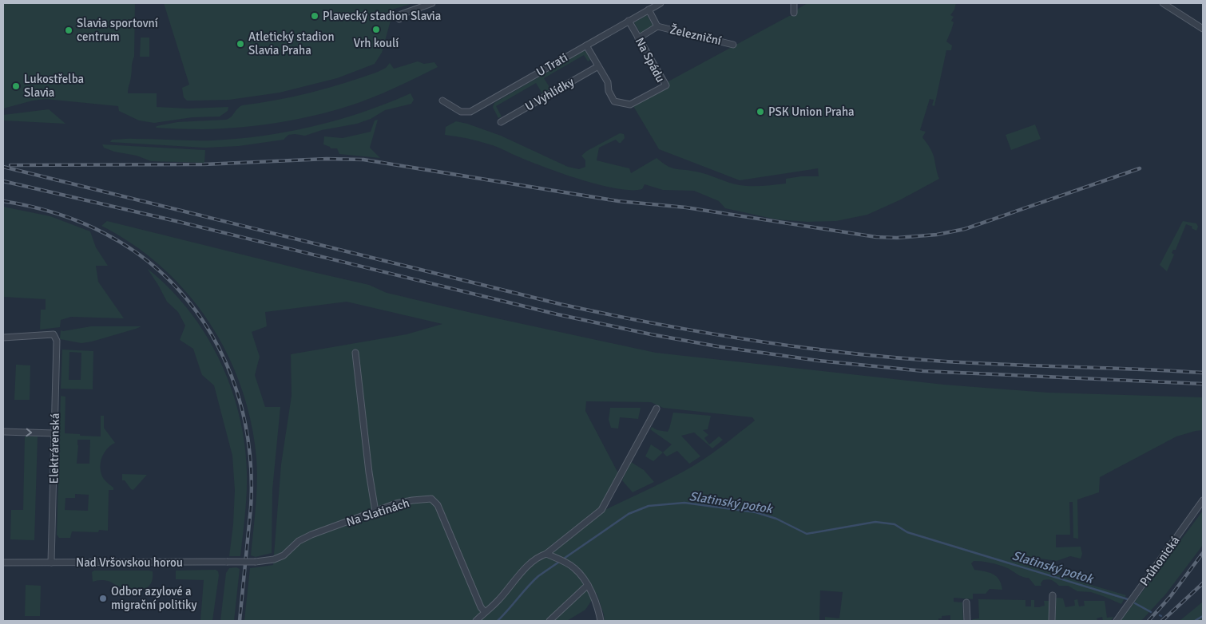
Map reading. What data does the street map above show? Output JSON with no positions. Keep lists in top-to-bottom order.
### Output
{
  "streets": {
    "street": [
      "Železniční",
      "Na Spádu",
      "U Trati",
      "U Vyhlídky",
      "Elektrárenská",
      "Na Slatinách",
      "Průhonická",
      "Nad Vršovskou horou"
    ]
  },
  "crossings": [
    ["Na Spádu", "U Trati"],
    ["Na Spádu", "U Vyhlídky"],
    ["Elektrárenská", "Nad Vršovskou horou"],
    ["Na Slatinách", "Nad Vršovskou horou"]
  ],
  "water": ["Slatinský potok"],
  "places": [
    "Plavecký stadion Slavia",
    "Vrh koulí",
    "Slavia sportovní centrum",
    "Atletický stadion Slavia Praha",
    "Lukostřelba Slavia",
    "PSK Union Praha",
    "Odbor azylové a migrační politiky"
  ]
}
